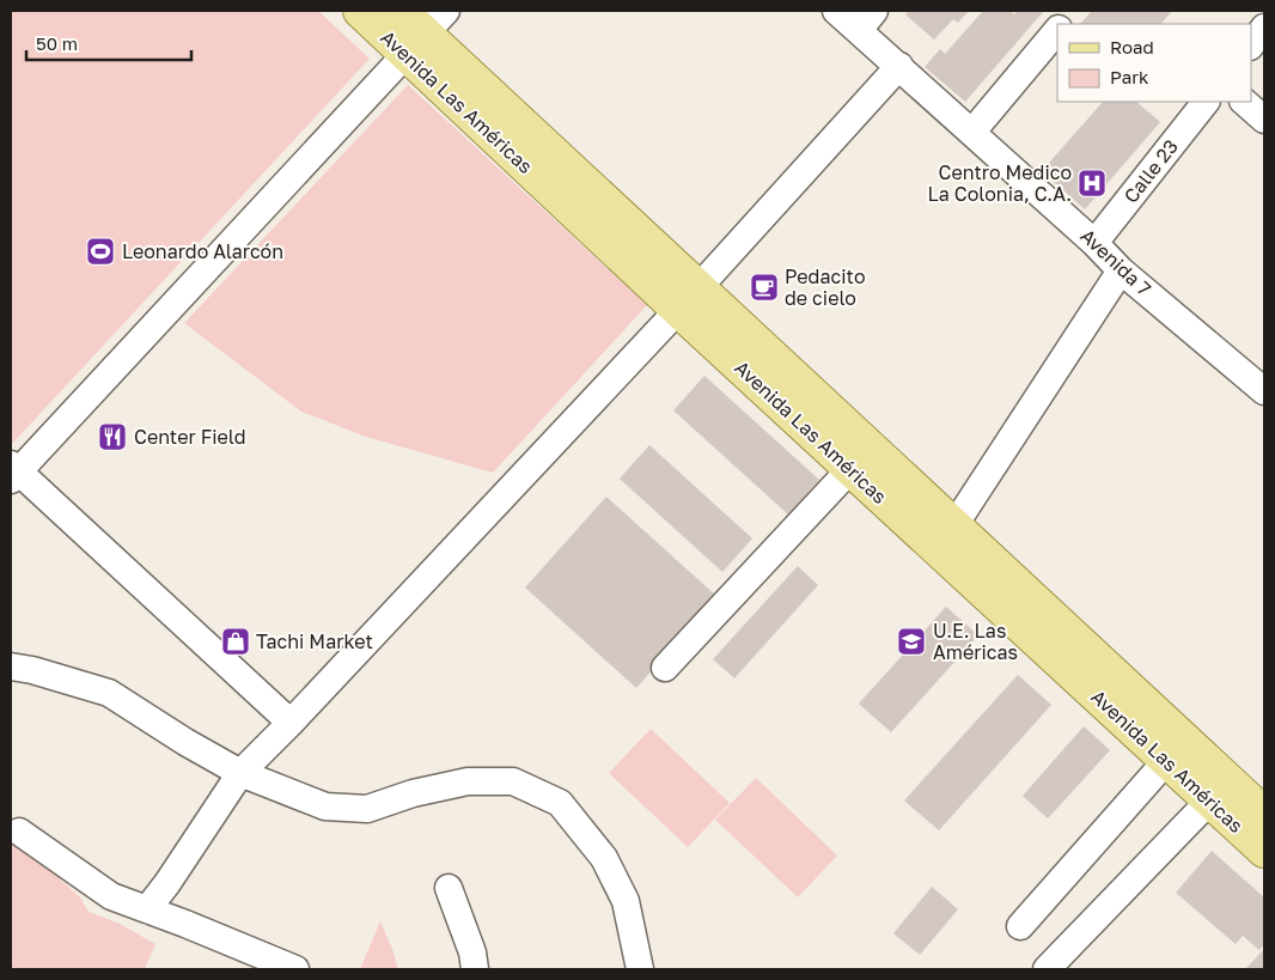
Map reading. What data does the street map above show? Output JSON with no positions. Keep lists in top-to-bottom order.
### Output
{
  "streets": {
    "main road": ["Avenida Las Américas"],
    "street": ["Calle 23", "Avenida 7"]
  },
  "crossings": [
    ["Calle 23", "Avenida 7"]
  ],
  "places": {
    "hospital": ["Centro Medico La Colonia, C.A."],
    "sports": ["Leonardo Alarcón"],
    "cafe": ["Pedacito de cielo"],
    "restaurant": ["Center Field"],
    "shop": ["Tachi Market"],
    "school or university": ["U.E. Las Américas"]
  },
  "legend": ["Road", "Park"],
  "scale_bar": "50 m"
}
